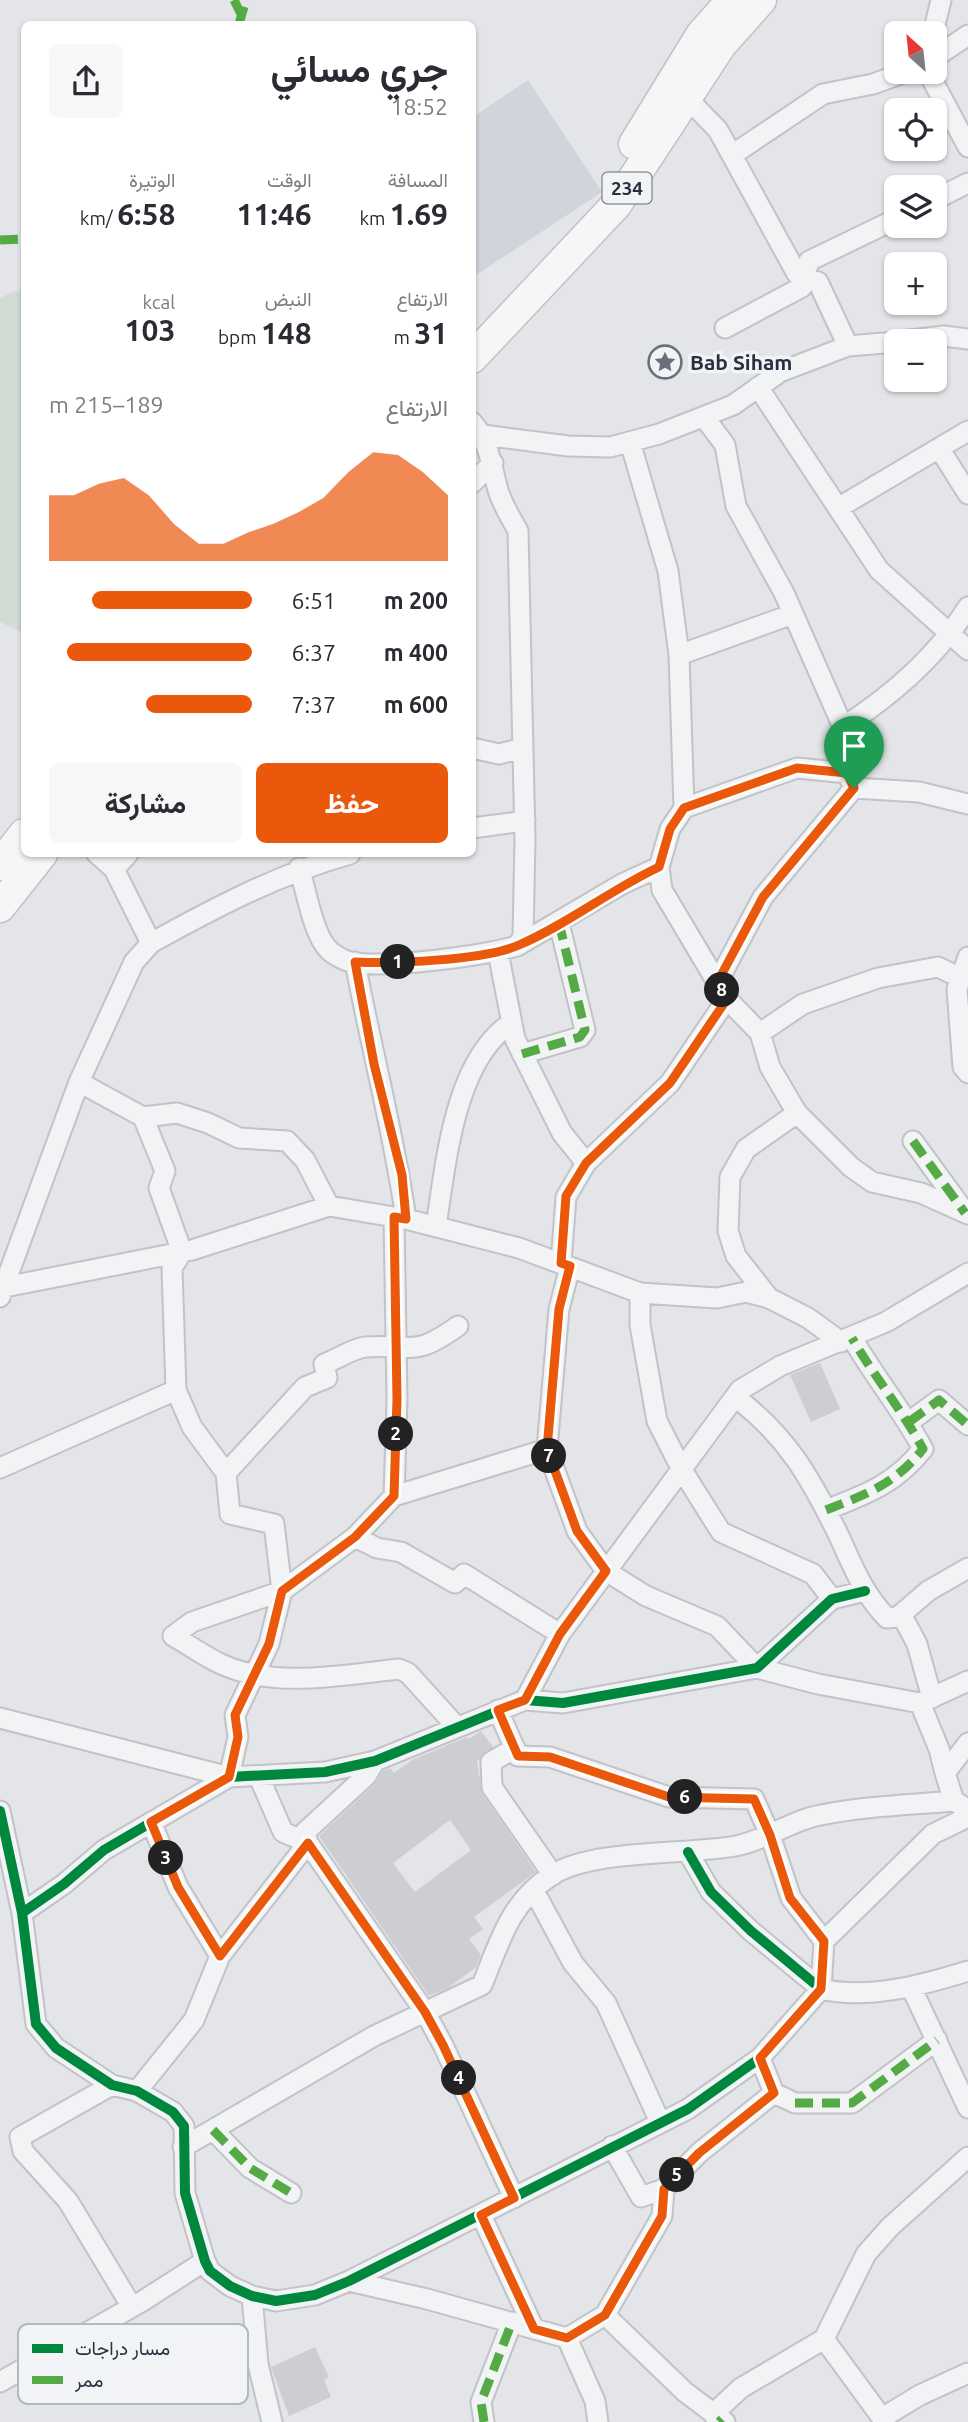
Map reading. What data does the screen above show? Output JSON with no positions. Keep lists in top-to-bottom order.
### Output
{
  "streets": {
    "main road": ["234"]
  },
  "places": {
    "place": ["Bab Siham"]
  },
  "legend": ["مسار دراجات", "ممر"],
  "north": "top left",
  "page": {
    "map_buttons": ["+", "−"],
    "heading": ["جري مسائي", "18:52"],
    "stats": [
      ["المسافة", "1.69 km"],
      ["الوقت", "11:46"],
      ["الوتيرة", "6:58 /km"],
      ["الارتفاع", "31 m"],
      ["النبض", "148 bpm"],
      ["kcal", "103"]
    ],
    "chart": ["الارتفاع", "189–215 m"],
    "list": [
      {
        "name": "200 m",
        "note": "6:51"
      },
      {
        "name": "400 m",
        "note": "6:37"
      },
      {
        "name": "600 m",
        "note": "7:37"
      }
    ],
    "buttons": ["حفظ", "مشاركة"],
    "pins": [
      "1",
      "8",
      "2",
      "7",
      "6",
      "3",
      "4",
      "5"
    ]
  }
}
